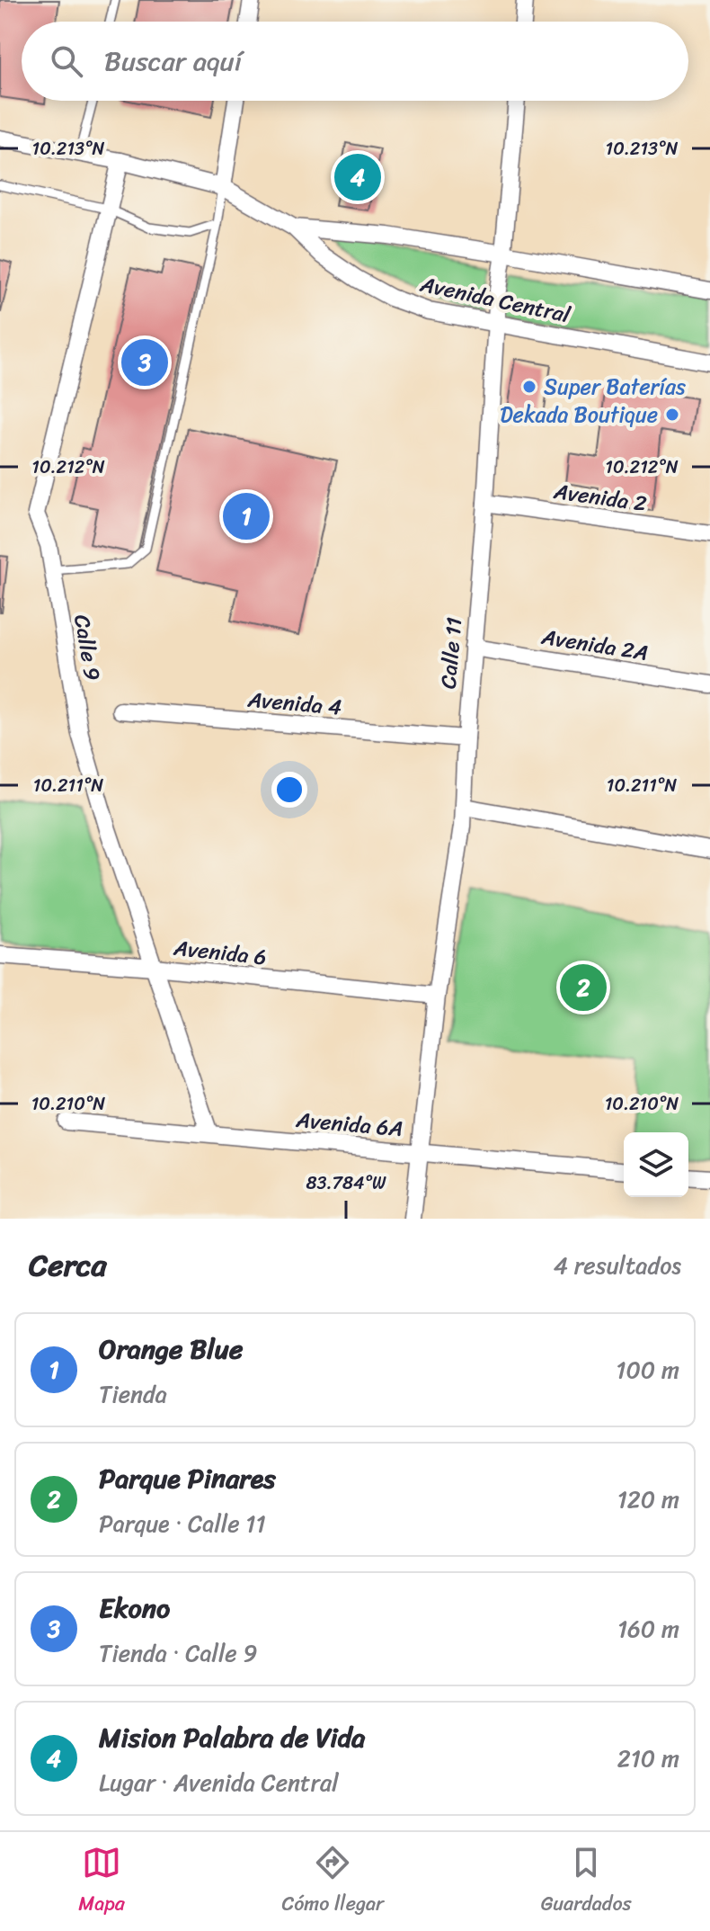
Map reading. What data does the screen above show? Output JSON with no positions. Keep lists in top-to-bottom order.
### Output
{
  "streets": {
    "street": [
      "Avenida Central",
      "Avenida 2",
      "Avenida 2A",
      "Calle 9",
      "Calle 11",
      "Avenida 4",
      "Avenida 6",
      "Avenida 6A"
    ]
  },
  "crossings": [
    ["Avenida Central", "Calle 9"],
    ["Avenida Central", "Calle 11"],
    ["Avenida 2", "Calle 11"],
    ["Avenida 2A", "Calle 11"],
    ["Calle 9", "Avenida 6"],
    ["Calle 9", "Avenida 6A"],
    ["Calle 11", "Avenida 4"],
    ["Calle 11", "Avenida 6"],
    ["Calle 11", "Avenida 6A"]
  ],
  "places": ["Super Baterías", "Dekada Boutique"],
  "page": {
    "search": "Buscar aquí",
    "pins": [
      "4",
      "3",
      "1",
      "2"
    ],
    "heading": ["Cerca", "4 resultados"],
    "list": [
      {
        "mark": "1",
        "name": "Orange Blue",
        "note": "Tienda",
        "value": "100 m"
      },
      {
        "mark": "2",
        "name": "Parque Pinares",
        "note": "Parque · Calle 11",
        "value": "120 m"
      },
      {
        "mark": "3",
        "name": "Ekono",
        "note": "Tienda · Calle 9",
        "value": "160 m"
      },
      {
        "mark": "4",
        "name": "Mision Palabra de Vida",
        "note": "Lugar · Avenida Central",
        "value": "210 m"
      }
    ],
    "nav": ["Mapa", "Cómo llegar", "Guardados"]
  },
  "coordinates": [
    "10.213°N",
    "10.212°N",
    "10.211°N",
    "10.210°N",
    "83.784°W"
  ]
}
